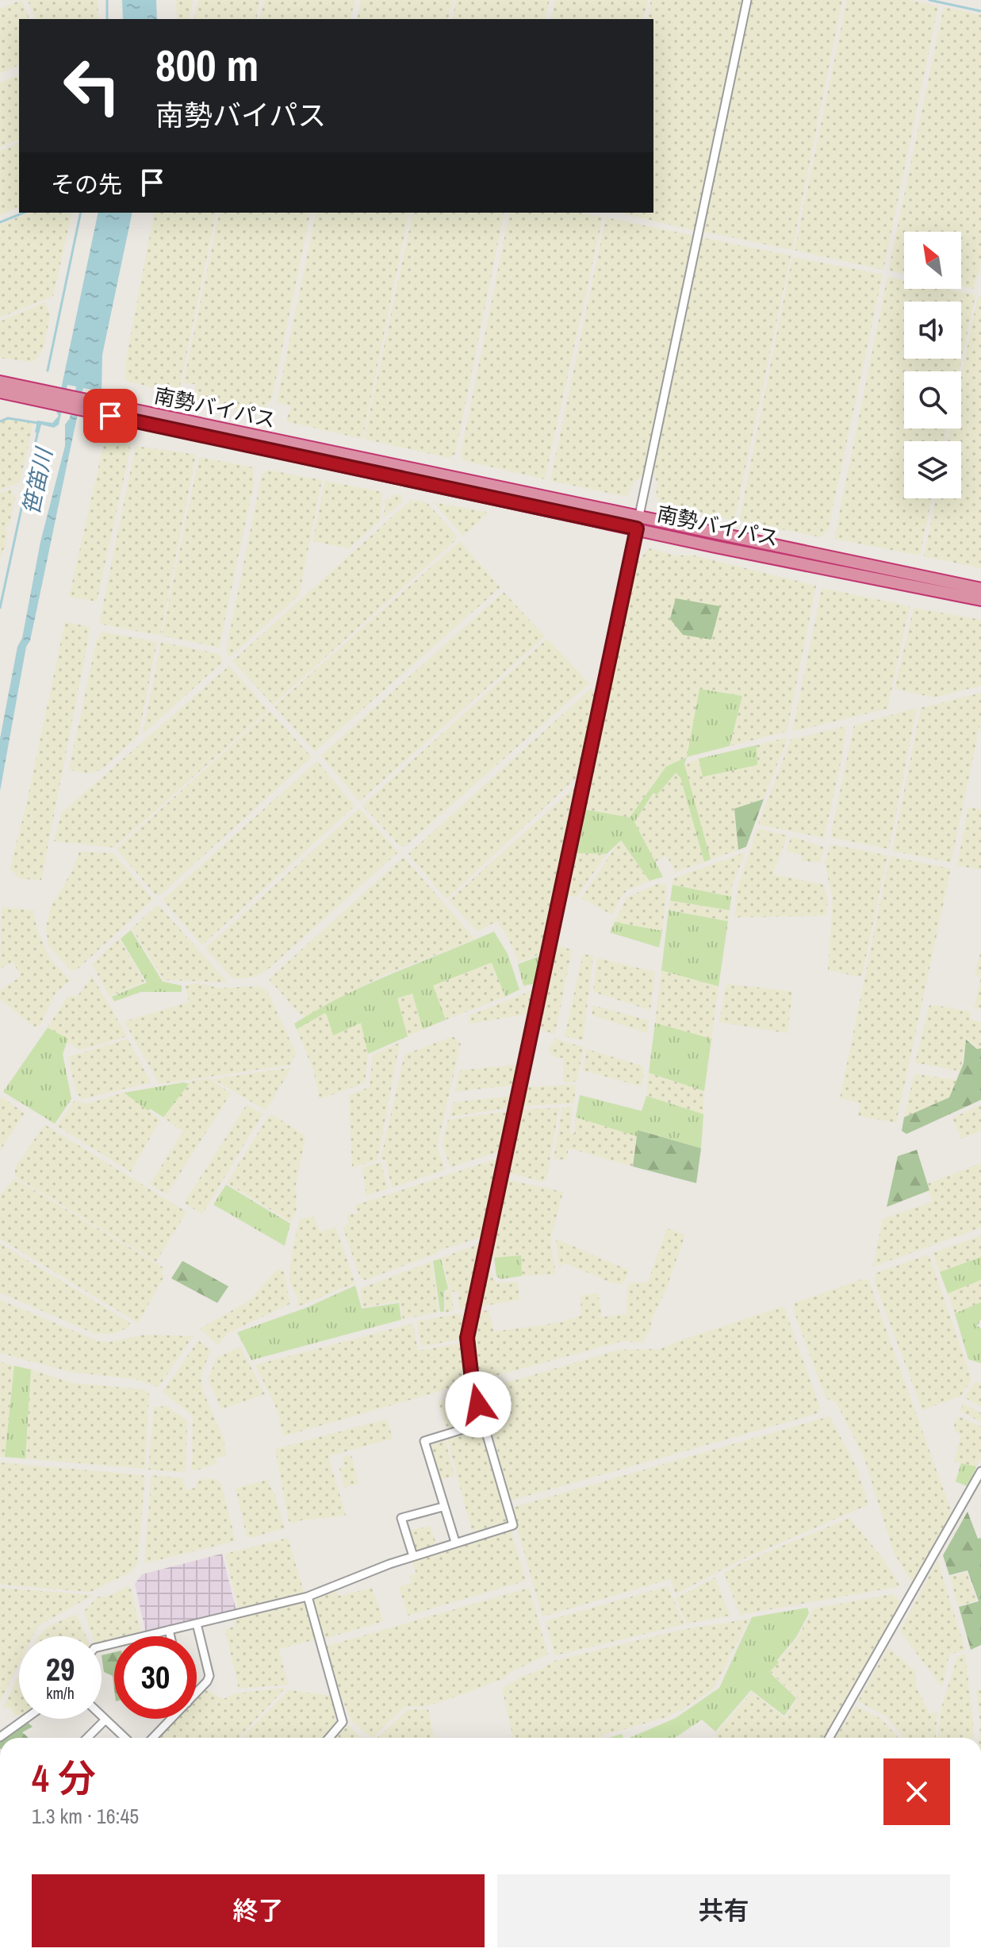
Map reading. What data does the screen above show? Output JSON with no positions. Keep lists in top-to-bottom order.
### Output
{
  "streets": {
    "highway": ["南勢バイパス"]
  },
  "water": ["笹笛川"],
  "north": "top left",
  "page": {
    "turn": ["800 m", "南勢バイパス"],
    "then": "その先",
    "speed": "29 km/h",
    "limit": "30",
    "heading": ["4 分", "1.3 km · 16:45"],
    "buttons": ["終了", "共有"]
  }
}
